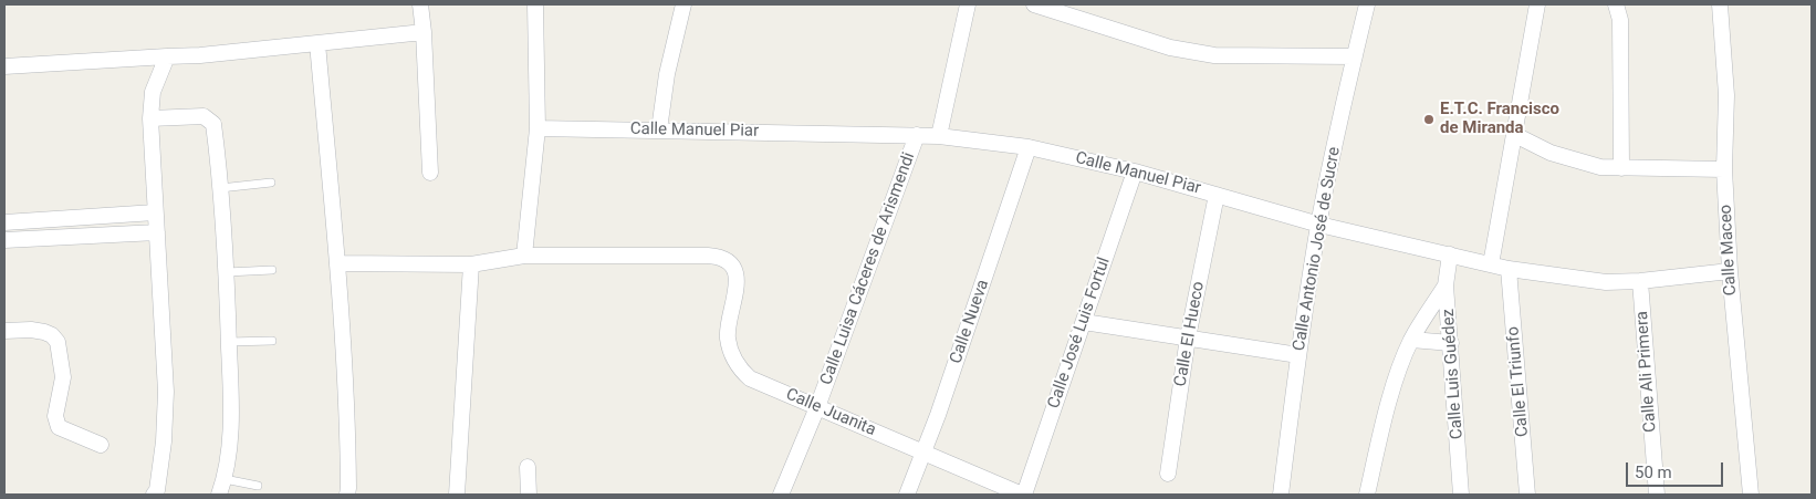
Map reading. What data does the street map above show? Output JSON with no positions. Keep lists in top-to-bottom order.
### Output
{
  "streets": {
    "street": [
      "Calle Manuel Piar",
      "Calle Antonio José de Sucre",
      "Calle Maceo",
      "Calle Luisa Cáceres de Arismendi",
      "Calle Nueva",
      "Calle José Luis Fortul",
      "Calle El Hueco",
      "Calle Ali Primera",
      "Calle Luis Guédez",
      "Calle El Triunfo",
      "Calle Juanita"
    ]
  },
  "crossings": [
    ["Calle Manuel Piar", "Calle Antonio José de Sucre"],
    ["Calle Manuel Piar", "Calle Maceo"],
    ["Calle Manuel Piar", "Calle Luisa Cáceres de Arismendi"],
    ["Calle Manuel Piar", "Calle Nueva"],
    ["Calle Manuel Piar", "Calle José Luis Fortul"],
    ["Calle Manuel Piar", "Calle El Hueco"],
    ["Calle Manuel Piar", "Calle Ali Primera"],
    ["Calle Manuel Piar", "Calle Luis Guédez"],
    ["Calle Manuel Piar", "Calle El Triunfo"],
    ["Calle Luisa Cáceres de Arismendi", "Calle Juanita"],
    ["Calle Nueva", "Calle Juanita"],
    ["Calle José Luis Fortul", "Calle Juanita"]
  ],
  "places": ["E.T.C. Francisco de Miranda"],
  "scale_bar": "50 m"
}
